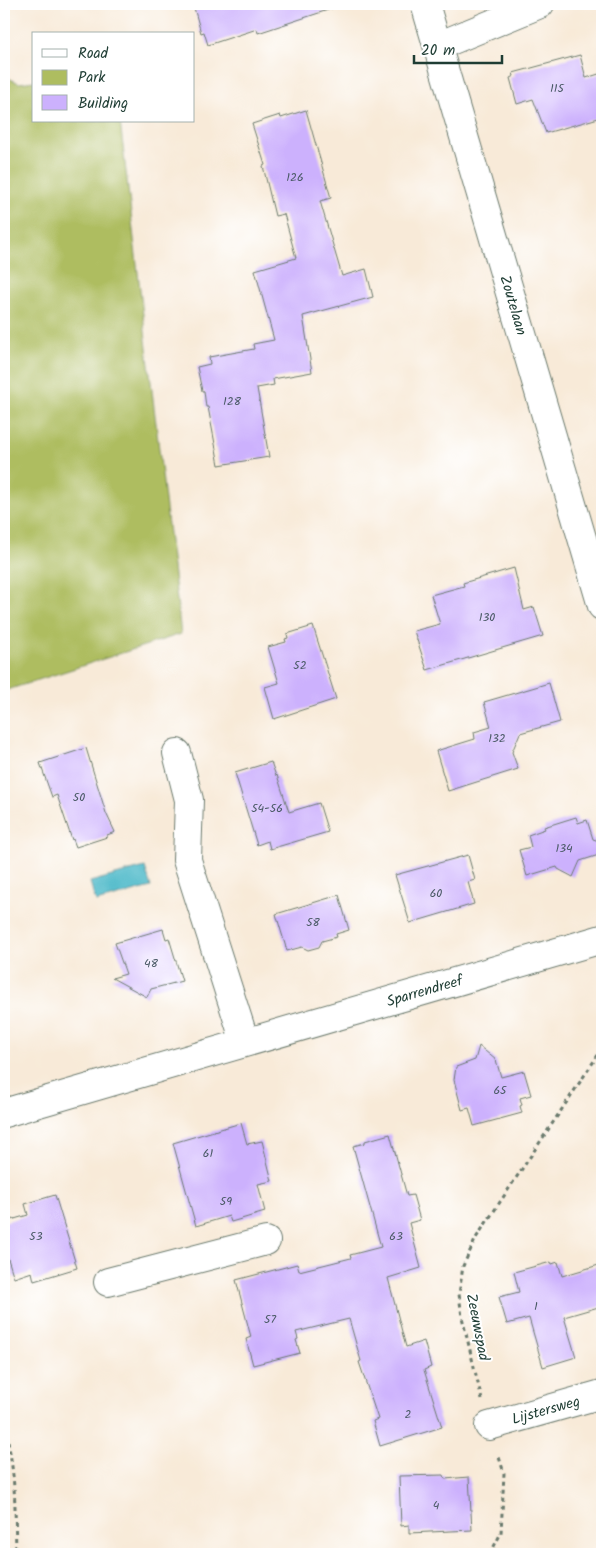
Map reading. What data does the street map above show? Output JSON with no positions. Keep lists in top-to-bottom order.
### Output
{
  "streets": {
    "street": ["Zoutelaan", "Sparrendreef", "Lijstersweg"],
    "path": ["Zeeuwspad"]
  },
  "crossings": [
    ["Zeeuwspad", "Lijstersweg"]
  ],
  "house_numbers": [
    "115",
    "126",
    "128",
    "130",
    "52",
    "132",
    "50",
    "54-56",
    "134",
    "60",
    "58",
    "48",
    "65",
    "61",
    "59",
    "53",
    "63",
    "1",
    "57",
    "2",
    "4"
  ],
  "legend": ["Road", "Park", "Building"],
  "scale_bar": "20 m"
}
